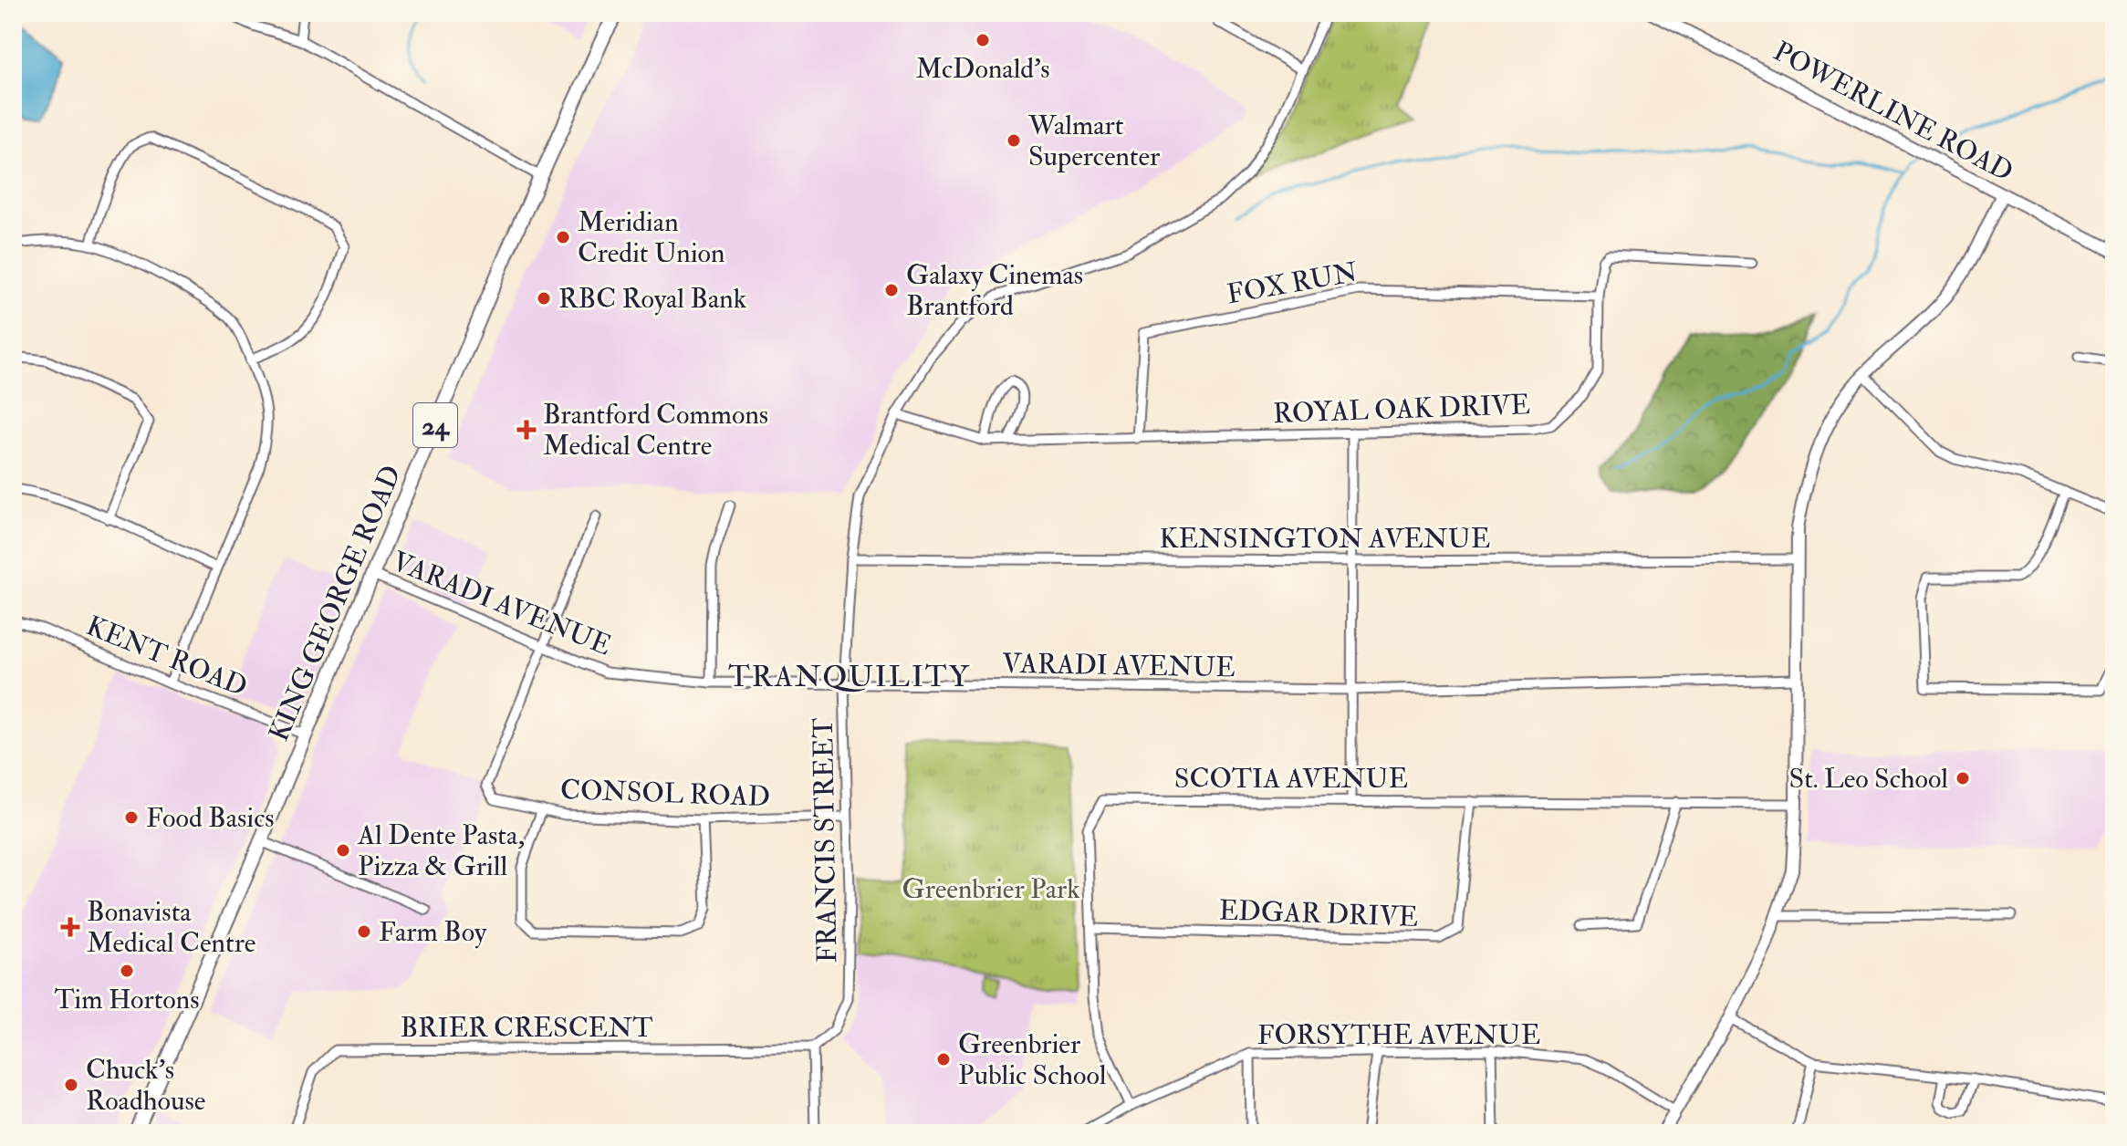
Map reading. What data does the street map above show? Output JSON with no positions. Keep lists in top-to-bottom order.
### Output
{
  "streets": {
    "main road": ["POWERLINE ROAD", "24", "KING GEORGE ROAD"],
    "street": [
      "FOX RUN",
      "ROYAL OAK DRIVE",
      "KENSINGTON AVENUE",
      "VARADI AVENUE",
      "KENT ROAD",
      "SCOTIA AVENUE",
      "CONSOL ROAD",
      "FRANCIS STREET",
      "EDGAR DRIVE",
      "BRIER CRESCENT",
      "FORSYTHE AVENUE"
    ]
  },
  "crossings": [
    ["FOX RUN", "ROYAL OAK DRIVE"],
    ["ROYAL OAK DRIVE", "FRANCIS STREET"],
    ["KENSINGTON AVENUE", "FRANCIS STREET"],
    ["KING GEORGE ROAD", "VARADI AVENUE"],
    ["KING GEORGE ROAD", "KENT ROAD"],
    ["VARADI AVENUE", "CONSOL ROAD"],
    ["VARADI AVENUE", "FRANCIS STREET"],
    ["SCOTIA AVENUE", "EDGAR DRIVE"],
    ["SCOTIA AVENUE", "FORSYTHE AVENUE"],
    ["CONSOL ROAD", "FRANCIS STREET"],
    ["FRANCIS STREET", "BRIER CRESCENT"]
  ],
  "districts": ["TRANQUILITY"],
  "parks": ["Greenbrier Park"],
  "places": {
    "other": [
      "McDonald's",
      "Walmart Supercenter",
      "Meridian Credit Union",
      "Galaxy Cinemas Brantford",
      "RBC Royal Bank",
      "St. Leo School",
      "Food Basics",
      "Al Dente Pasta, Pizza & Grill",
      "Farm Boy",
      "Tim Hortons",
      "Greenbrier Public School",
      "Chuck's Roadhouse"
    ],
    "health": ["Brantford Commons Medical Centre", "Bonavista Medical Centre"]
  }
}
